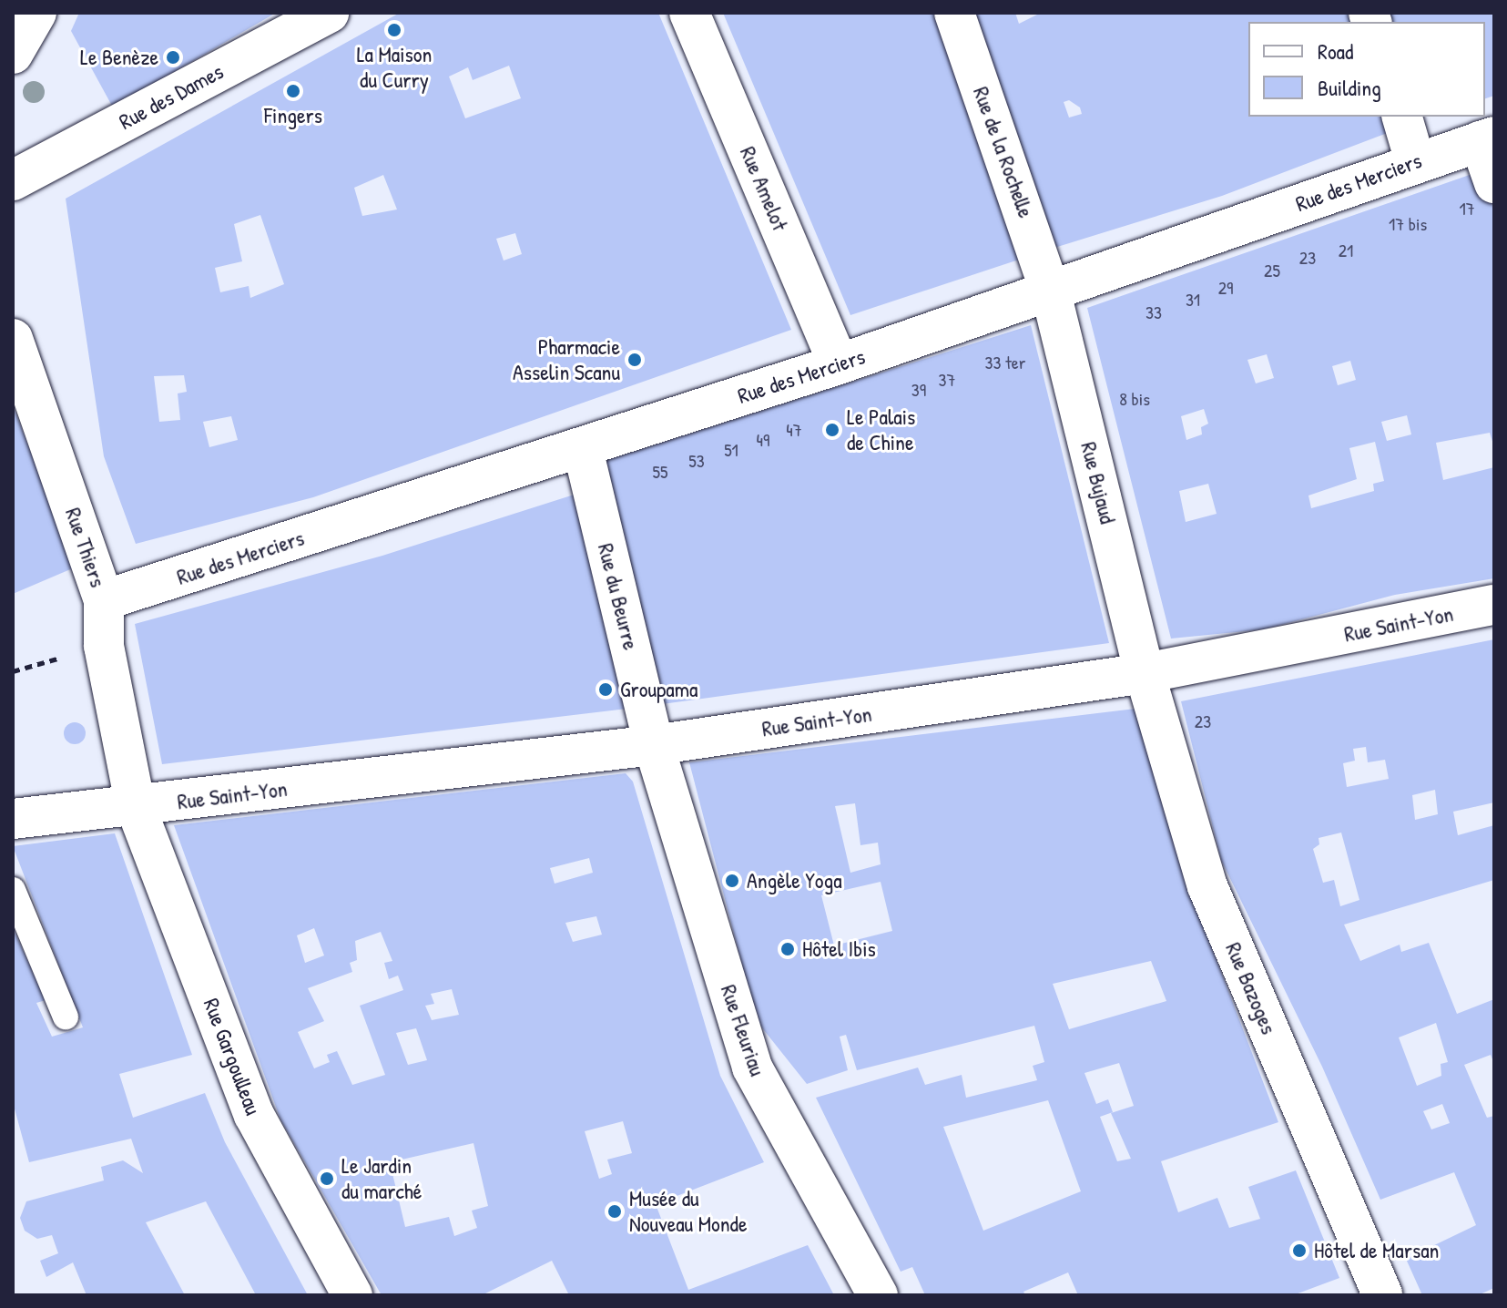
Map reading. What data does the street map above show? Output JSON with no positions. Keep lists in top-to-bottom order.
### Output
{
  "streets": {
    "street": [
      "Rue des Dames",
      "Rue de la Rochelle",
      "Rue des Merciers",
      "Rue Amelot",
      "Rue Bujaud",
      "Rue Thiers",
      "Rue du Beurre",
      "Rue Saint-Yon",
      "Rue Bazoges",
      "Rue Fleuriau",
      "Rue Gargoulleau"
    ]
  },
  "crossings": [
    ["Rue de la Rochelle", "Rue des Merciers"],
    ["Rue de la Rochelle", "Rue Bujaud"],
    ["Rue des Merciers", "Rue Amelot"],
    ["Rue des Merciers", "Rue Bujaud"],
    ["Rue des Merciers", "Rue Thiers"],
    ["Rue des Merciers", "Rue du Beurre"],
    ["Rue Bujaud", "Rue Saint-Yon"],
    ["Rue Bujaud", "Rue Bazoges"],
    ["Rue Thiers", "Rue Saint-Yon"],
    ["Rue Thiers", "Rue Gargoulleau"],
    ["Rue du Beurre", "Rue Saint-Yon"],
    ["Rue du Beurre", "Rue Fleuriau"],
    ["Rue Saint-Yon", "Rue Bazoges"],
    ["Rue Saint-Yon", "Rue Fleuriau"],
    ["Rue Saint-Yon", "Rue Gargoulleau"]
  ],
  "places": [
    "La Maison du Curry",
    "Le Benèze",
    "Fingers",
    "Pharmacie Asselin Scanu",
    "Le Palais de Chine",
    "Groupama",
    "Angèle Yoga",
    "Hôtel Ibis",
    "Le Jardin du marché",
    "Musée du Nouveau Monde",
    "Hôtel de Marsan"
  ],
  "house_numbers": [
    "17",
    "17 bis",
    "21",
    "23",
    "25",
    "29",
    "31",
    "33",
    "33 ter",
    "37",
    "39",
    "8 bis",
    "47",
    "49",
    "51",
    "53",
    "55",
    "23"
  ],
  "legend": ["Road", "Building"]
}
